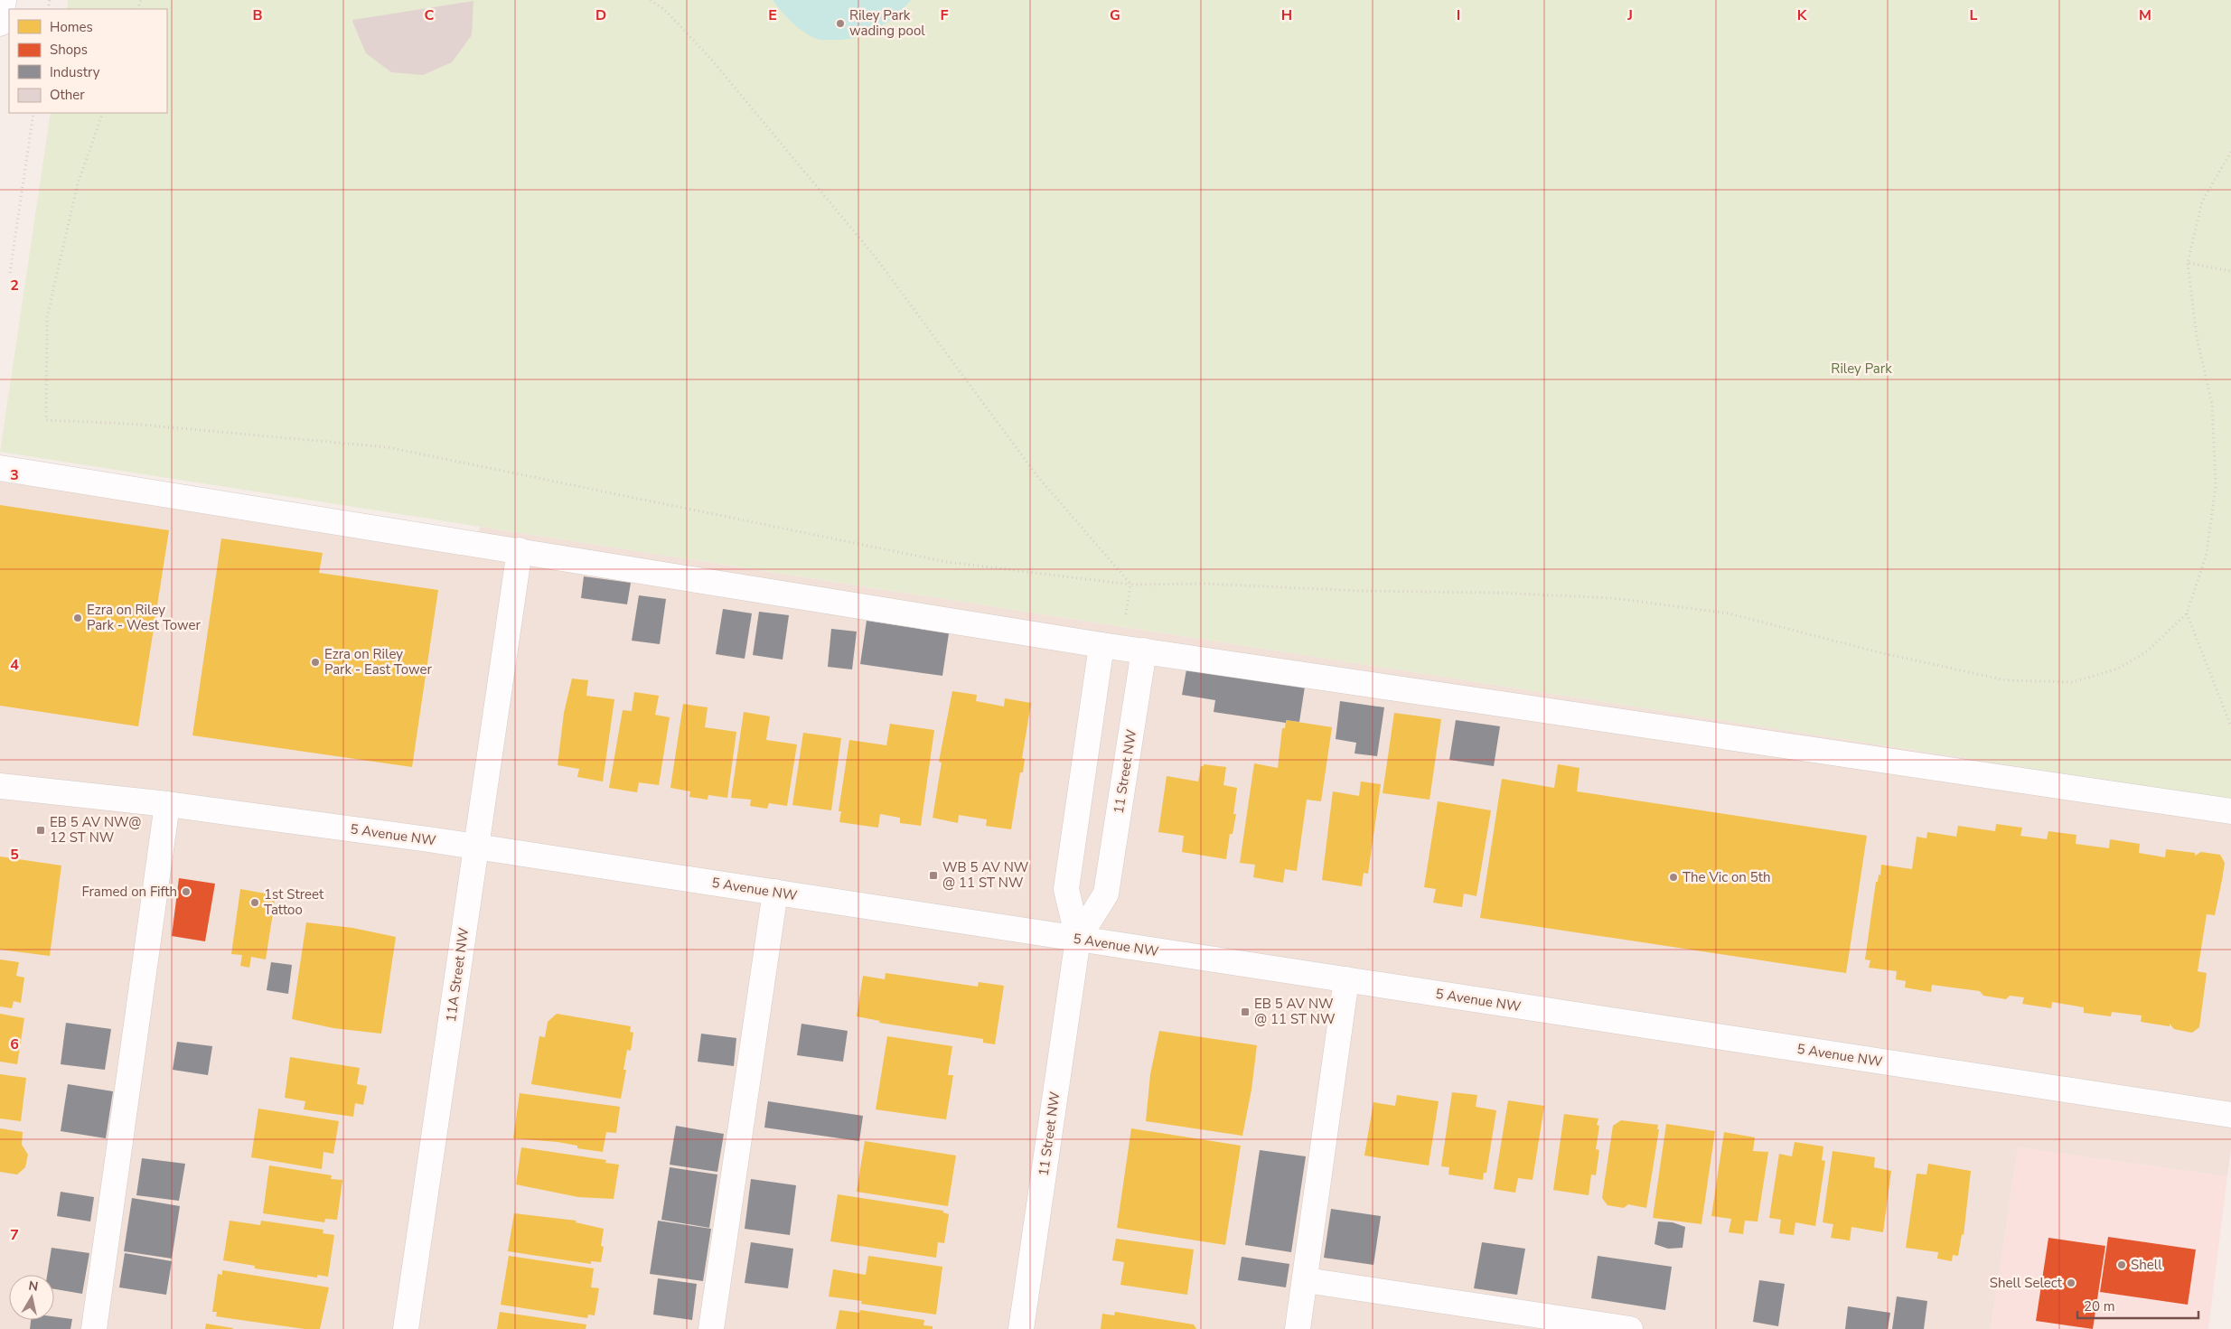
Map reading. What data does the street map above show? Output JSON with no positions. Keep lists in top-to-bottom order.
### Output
{
  "streets": {
    "street": ["11 Street NW", "5 Avenue NW", "11A Street NW"]
  },
  "crossings": [
    ["11 Street NW", "5 Avenue NW"],
    ["5 Avenue NW", "11A Street NW"]
  ],
  "parks": ["Riley Park"],
  "places": {
    "other": [
      "Riley Park wading pool",
      "Ezra on Riley Park - West Tower",
      "Ezra on Riley Park - East Tower",
      "The Vic on 5th",
      "Framed on Fifth",
      "1st Street Tattoo",
      "Shell",
      "Shell Select"
    ],
    "transit": ["EB 5 AV NW@ 12 ST NW", "WB 5 AV NW @ 11 ST NW", "EB 5 AV NW @ 11 ST NW"]
  },
  "legend": [
    "Homes",
    "Shops",
    "Industry",
    "Other"
  ],
  "scale_bar": "20 m",
  "north": "top",
  "grid": {
    "columns": [
      "B",
      "C",
      "D",
      "E",
      "F",
      "G",
      "H",
      "I",
      "J",
      "K",
      "L",
      "M"
    ],
    "rows": [
      "2",
      "3",
      "4",
      "5",
      "6",
      "7"
    ]
  }
}
